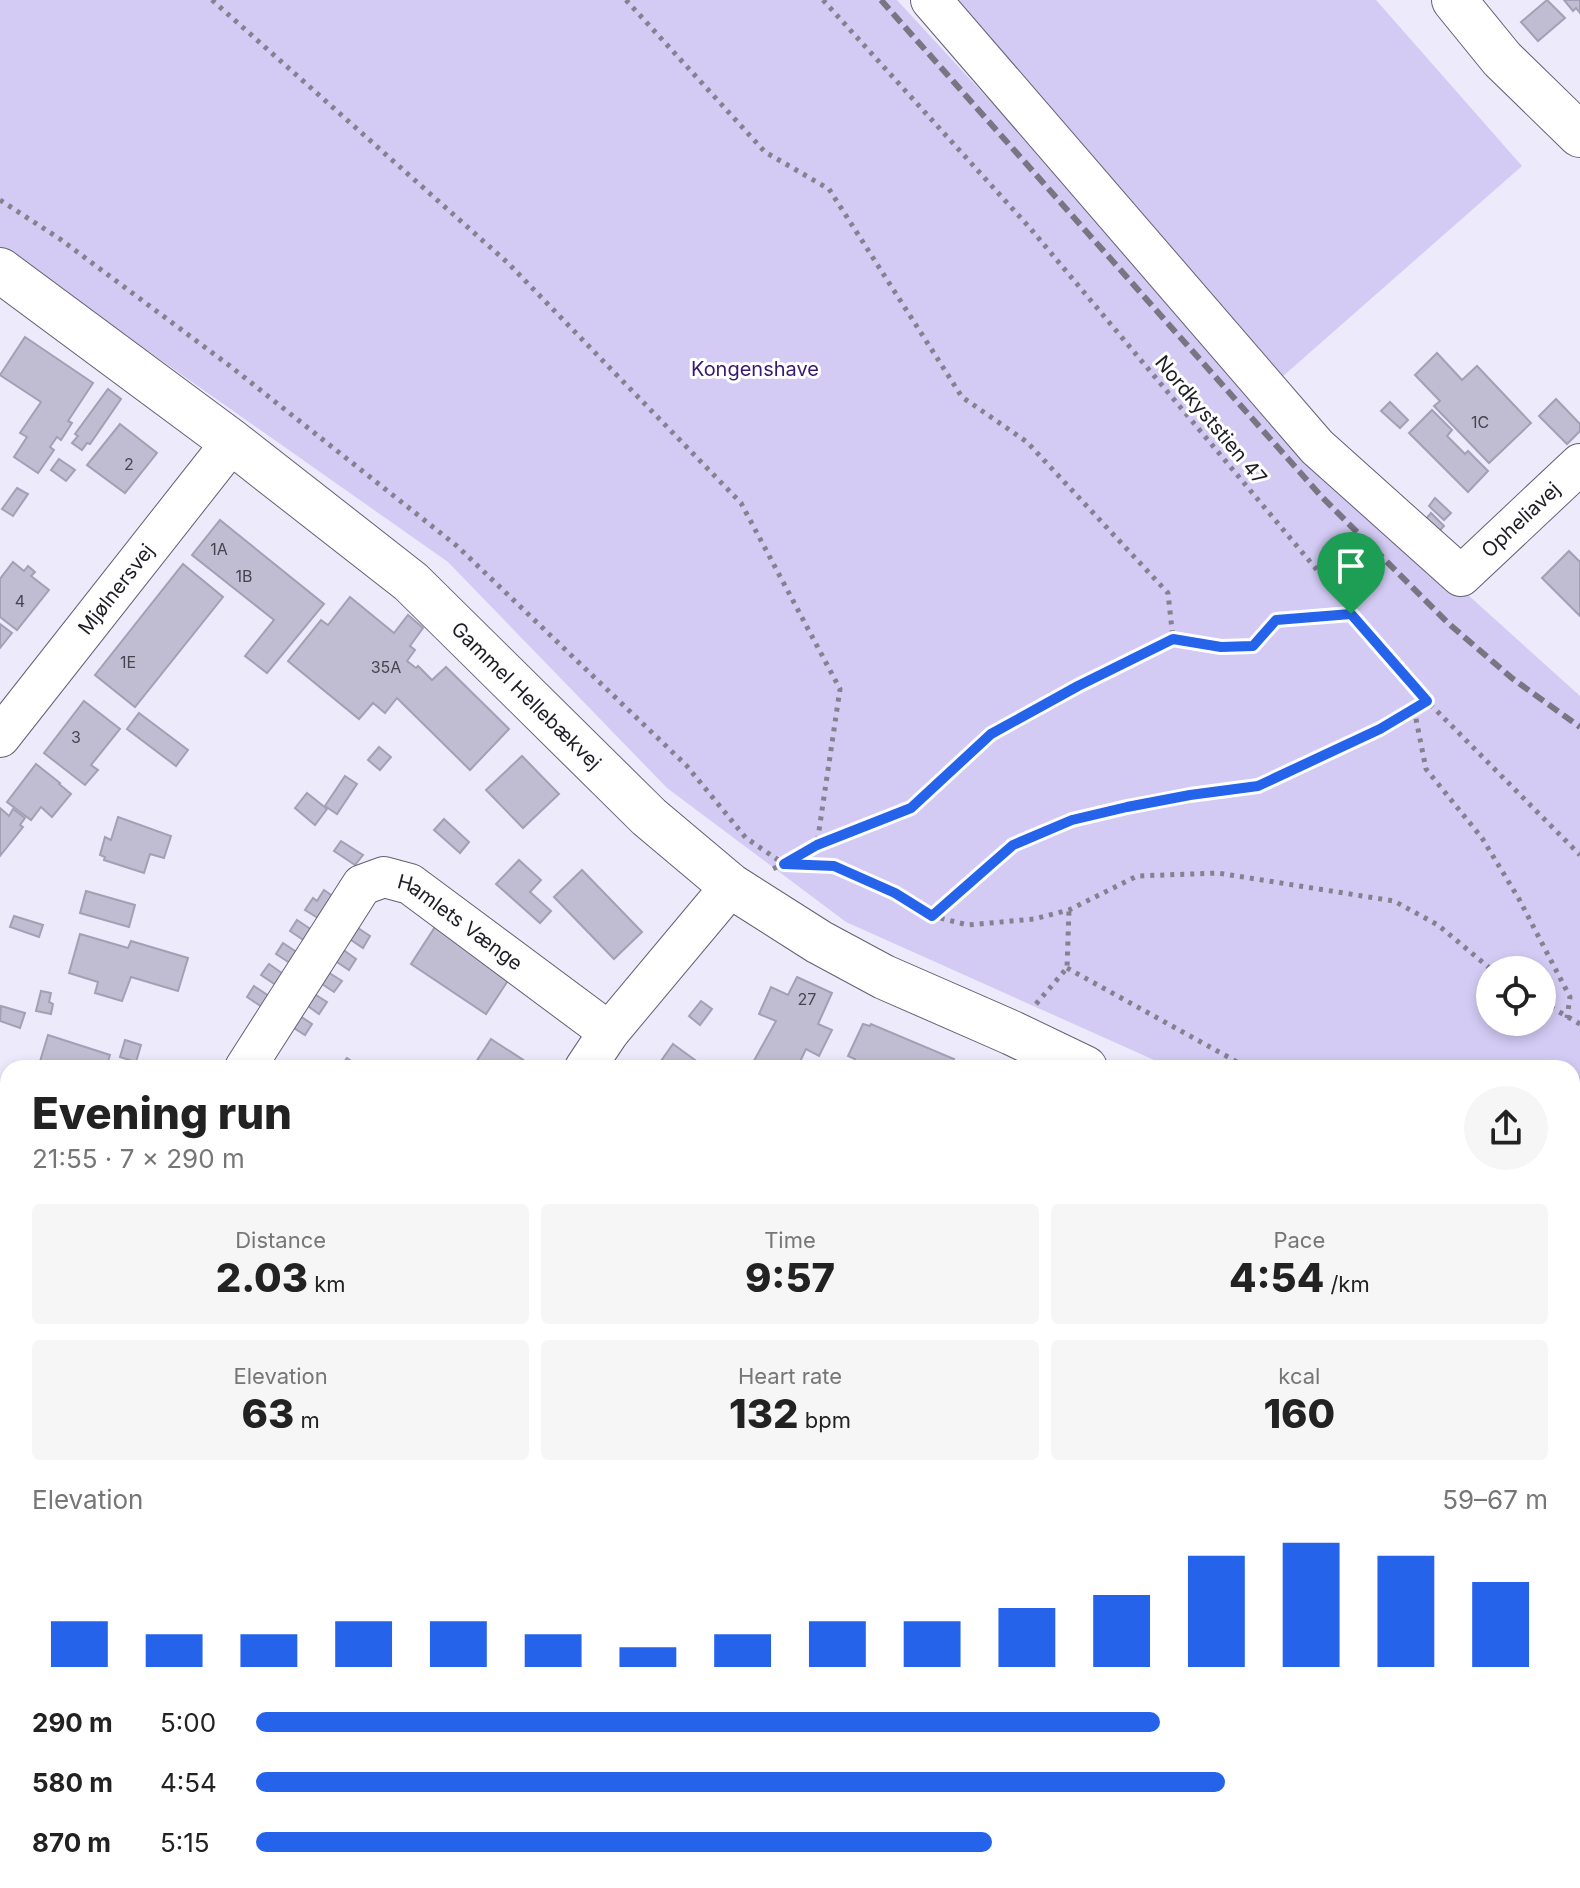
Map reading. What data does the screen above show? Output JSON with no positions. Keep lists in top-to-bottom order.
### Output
{
  "streets": {
    "main road": ["Gammel Hellebækvej"],
    "street": ["Opheliavej", "Mjølnersvej", "Hamlets Vænge"],
    "path": ["Nordkyststien 47"]
  },
  "crossings": [
    ["Mjølnersvej", "Gammel Hellebækvej"]
  ],
  "parks": ["Kongenshave"],
  "house_numbers": [
    "1C",
    "2",
    "1A",
    "1B",
    "4",
    "1E",
    "35A",
    "3",
    "27"
  ],
  "page": {
    "heading": ["Evening run", "21:55 · 7 × 290 m"],
    "stats": [
      ["Distance", "2.03 km"],
      ["Time", "9:57"],
      ["Pace", "4:54 /km"],
      ["Elevation", "63 m"],
      ["Heart rate", "132 bpm"],
      ["kcal", "160"]
    ],
    "chart": ["Elevation", "59–67 m"],
    "list": [
      {
        "name": "290 m",
        "note": "5:00"
      },
      {
        "name": "580 m",
        "note": "4:54"
      },
      {
        "name": "870 m",
        "note": "5:15"
      }
    ]
  }
}
